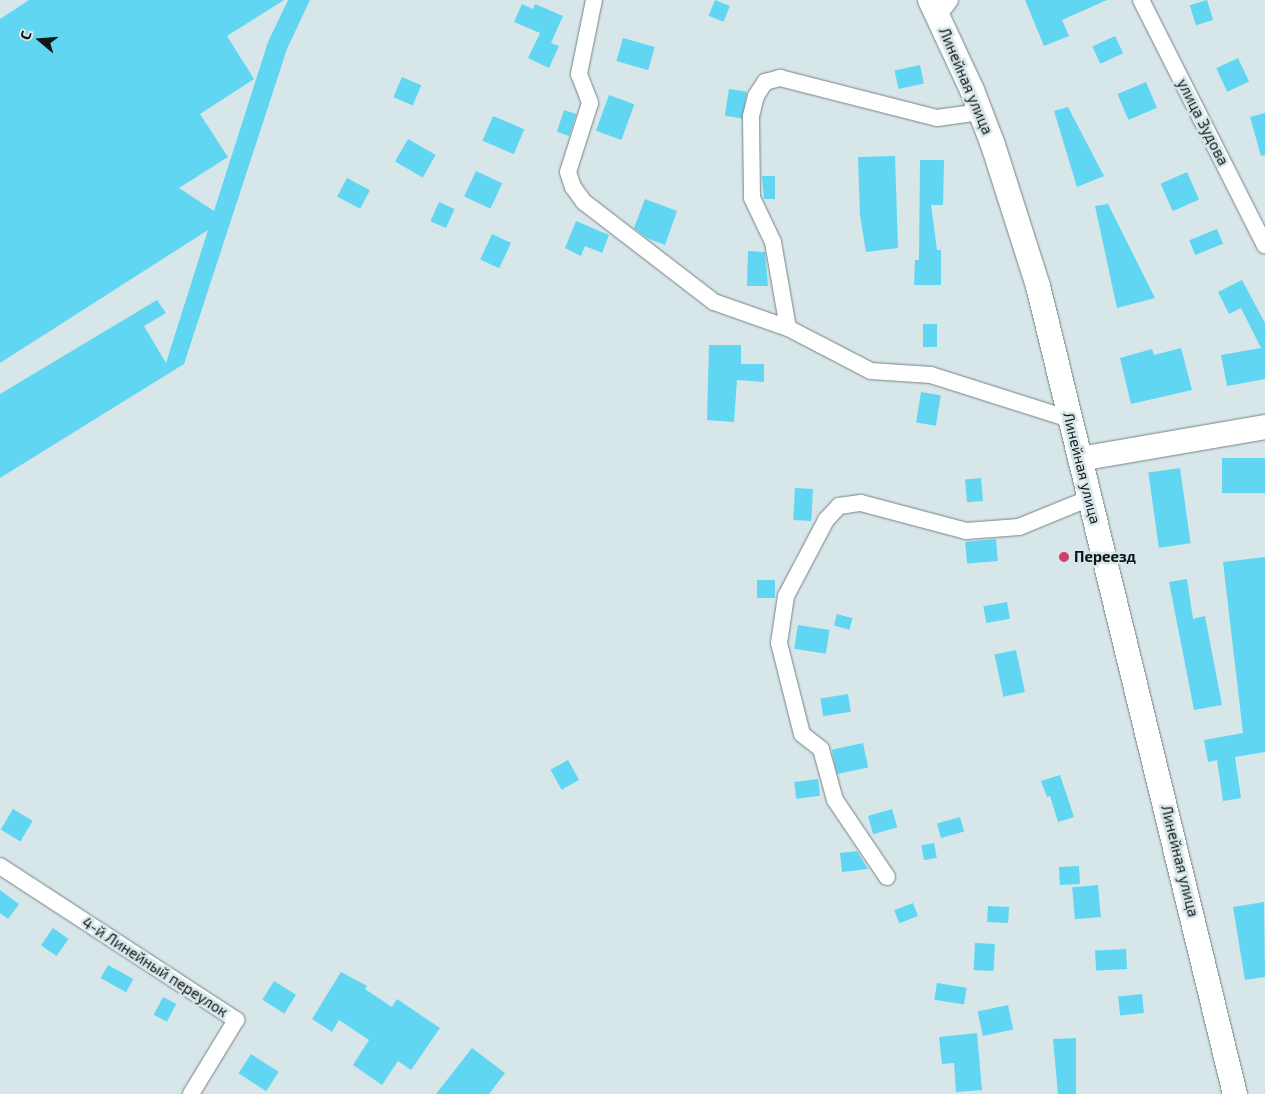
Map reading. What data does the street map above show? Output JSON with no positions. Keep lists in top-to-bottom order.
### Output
{
  "streets": {
    "street": ["Линейная улица", "улица Зудова", "4-й Линейный переулок"]
  },
  "places": ["Переезд"],
  "north": "left"
}
